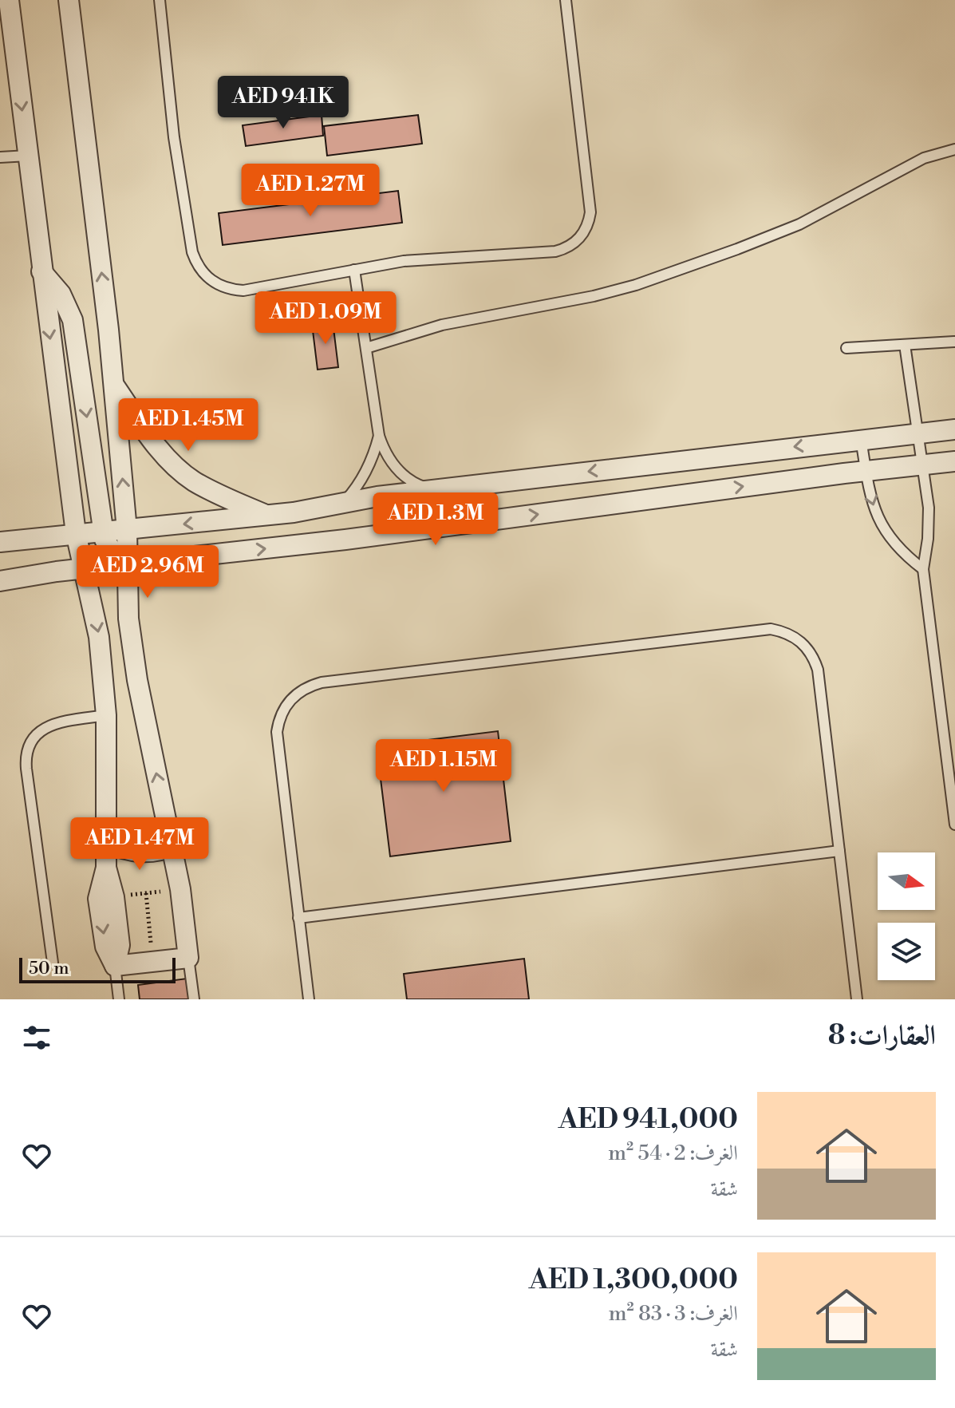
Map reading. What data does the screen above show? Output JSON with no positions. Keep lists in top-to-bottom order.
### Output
{
  "scale_bar": "50 m",
  "north": "right",
  "page": {
    "price": [
      "AED 941K",
      "AED 1.27M",
      "AED 1.09M",
      "AED 1.45M",
      "AED 1.3M",
      "AED 2.96M",
      "AED 1.15M",
      "AED 1.47M"
    ],
    "scale": "50 m",
    "heading": "العقارات: 8",
    "list": [
      {
        "name": "AED 941,000",
        "note": "الغرف: 2 · 54 m² · شقة"
      },
      {
        "name": "AED 1,300,000",
        "note": "الغرف: 3 · 83 m² · شقة"
      }
    ]
  }
}
